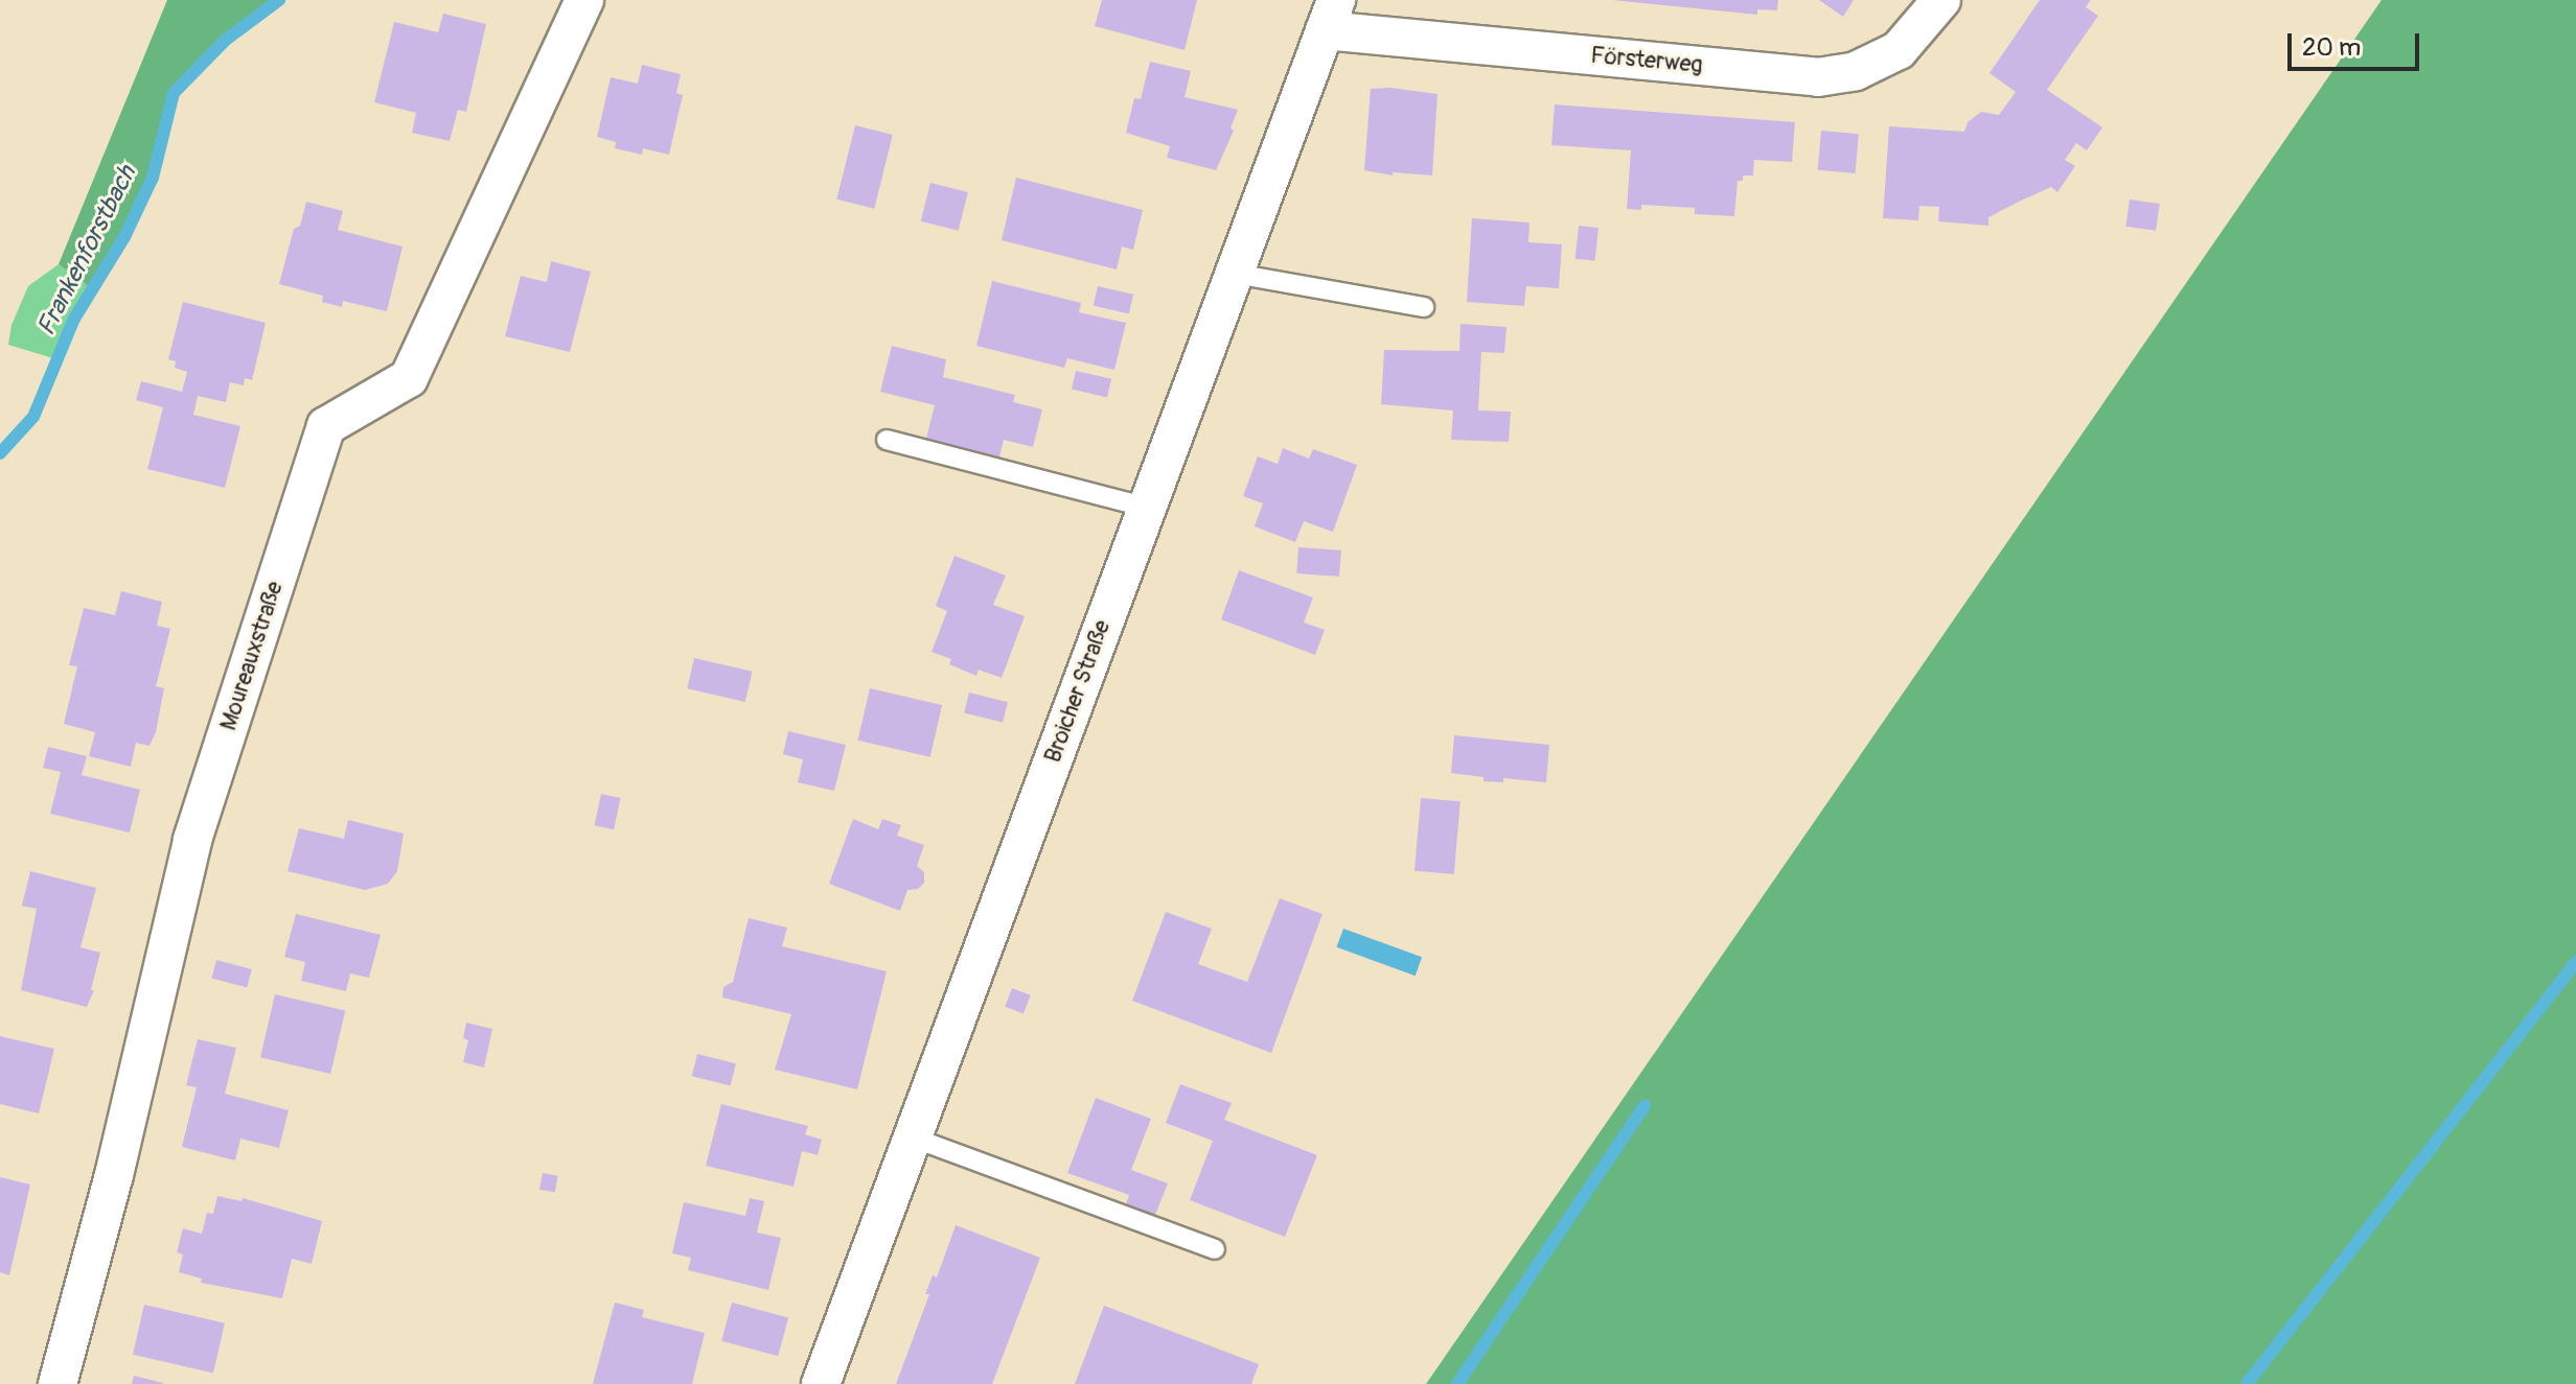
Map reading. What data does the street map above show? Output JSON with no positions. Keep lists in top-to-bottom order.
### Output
{
  "streets": {
    "street": ["Försterweg", "Moureauxstraße", "Broicher Straße"]
  },
  "crossings": [
    ["Försterweg", "Broicher Straße"]
  ],
  "water": ["Frankenforstbach"],
  "scale_bar": "20 m"
}
